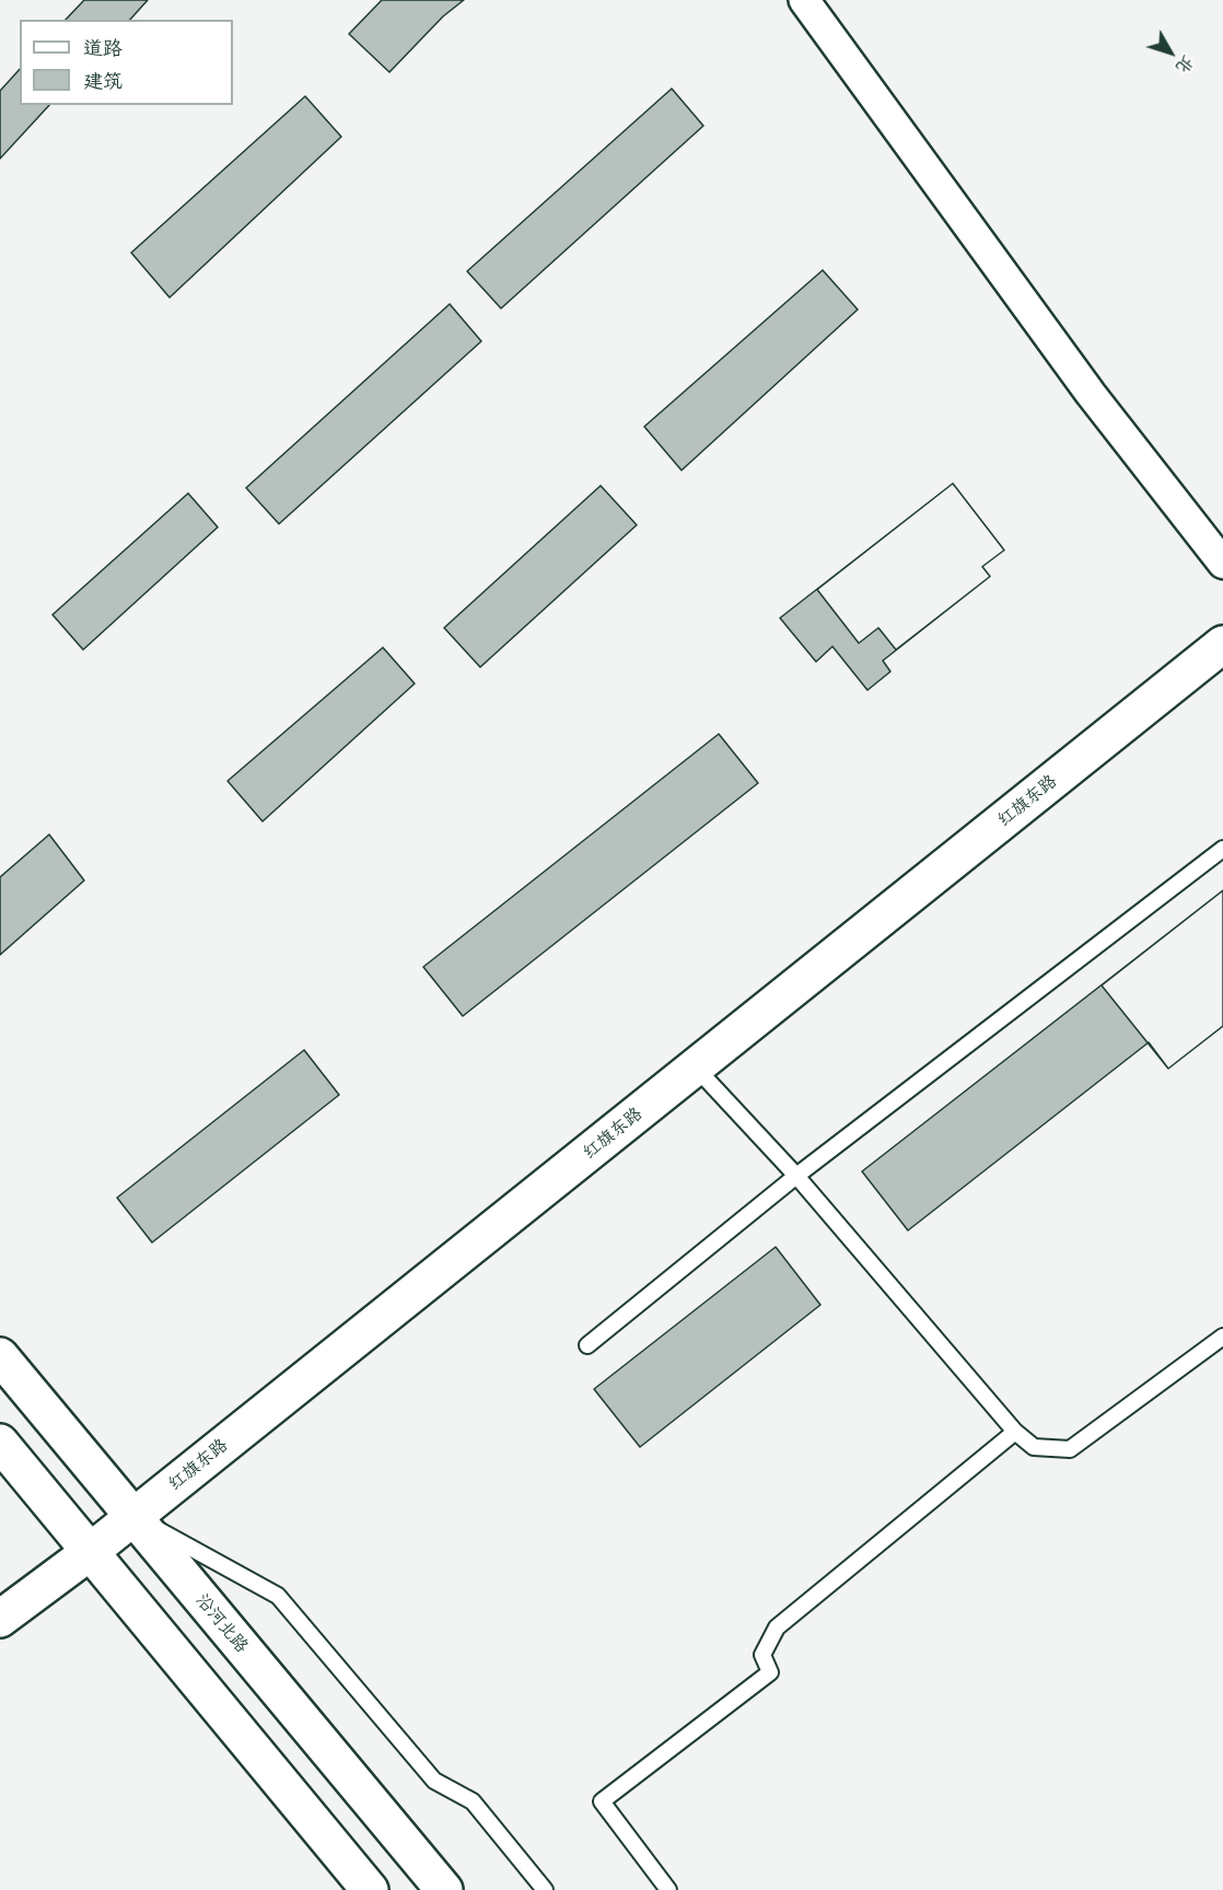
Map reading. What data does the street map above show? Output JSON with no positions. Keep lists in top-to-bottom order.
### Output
{
  "streets": {
    "street": ["红旗东路", "沿河北路"]
  },
  "crossings": [
    ["红旗东路", "沿河北路"]
  ],
  "legend": ["道路", "建筑"],
  "north": "bottom right"
}
